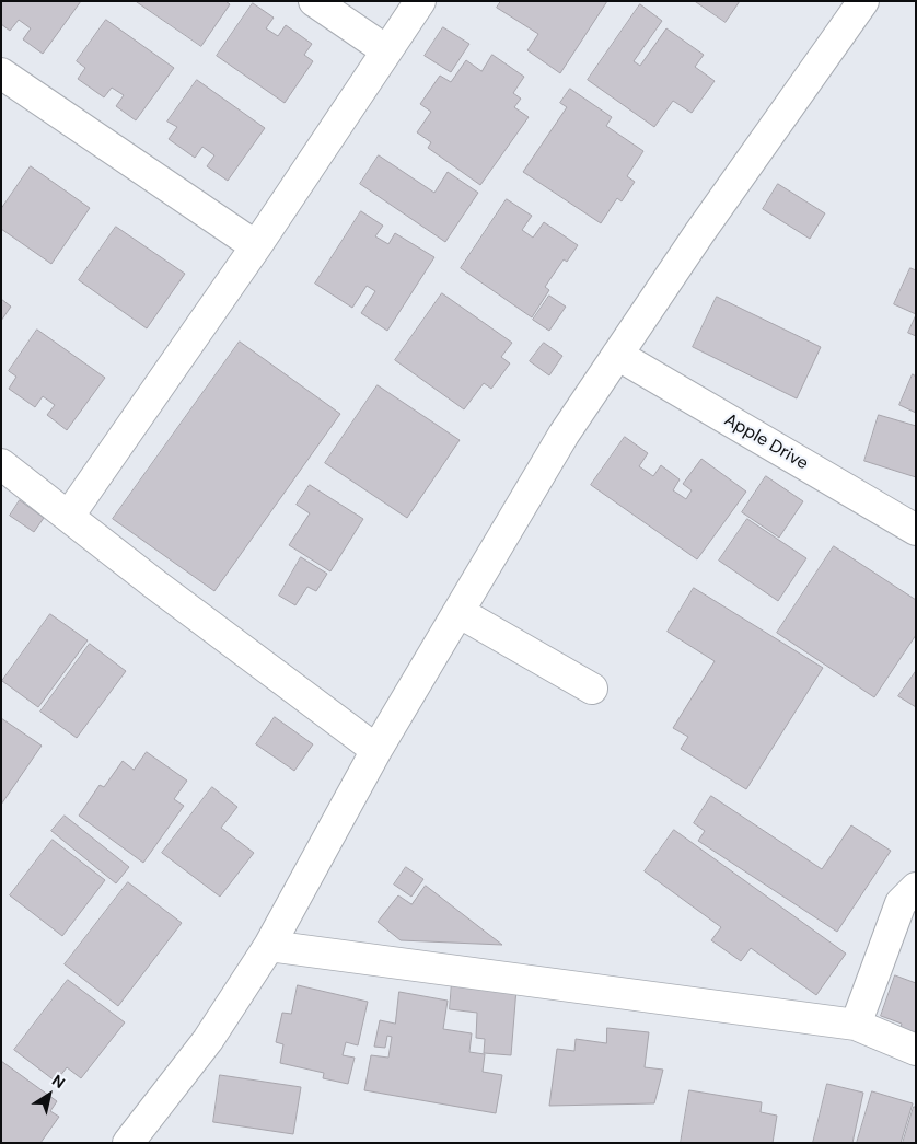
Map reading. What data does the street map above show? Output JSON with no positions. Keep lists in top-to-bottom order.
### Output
{
  "streets": {
    "street": ["Apple Drive"]
  },
  "north": "top right"
}
